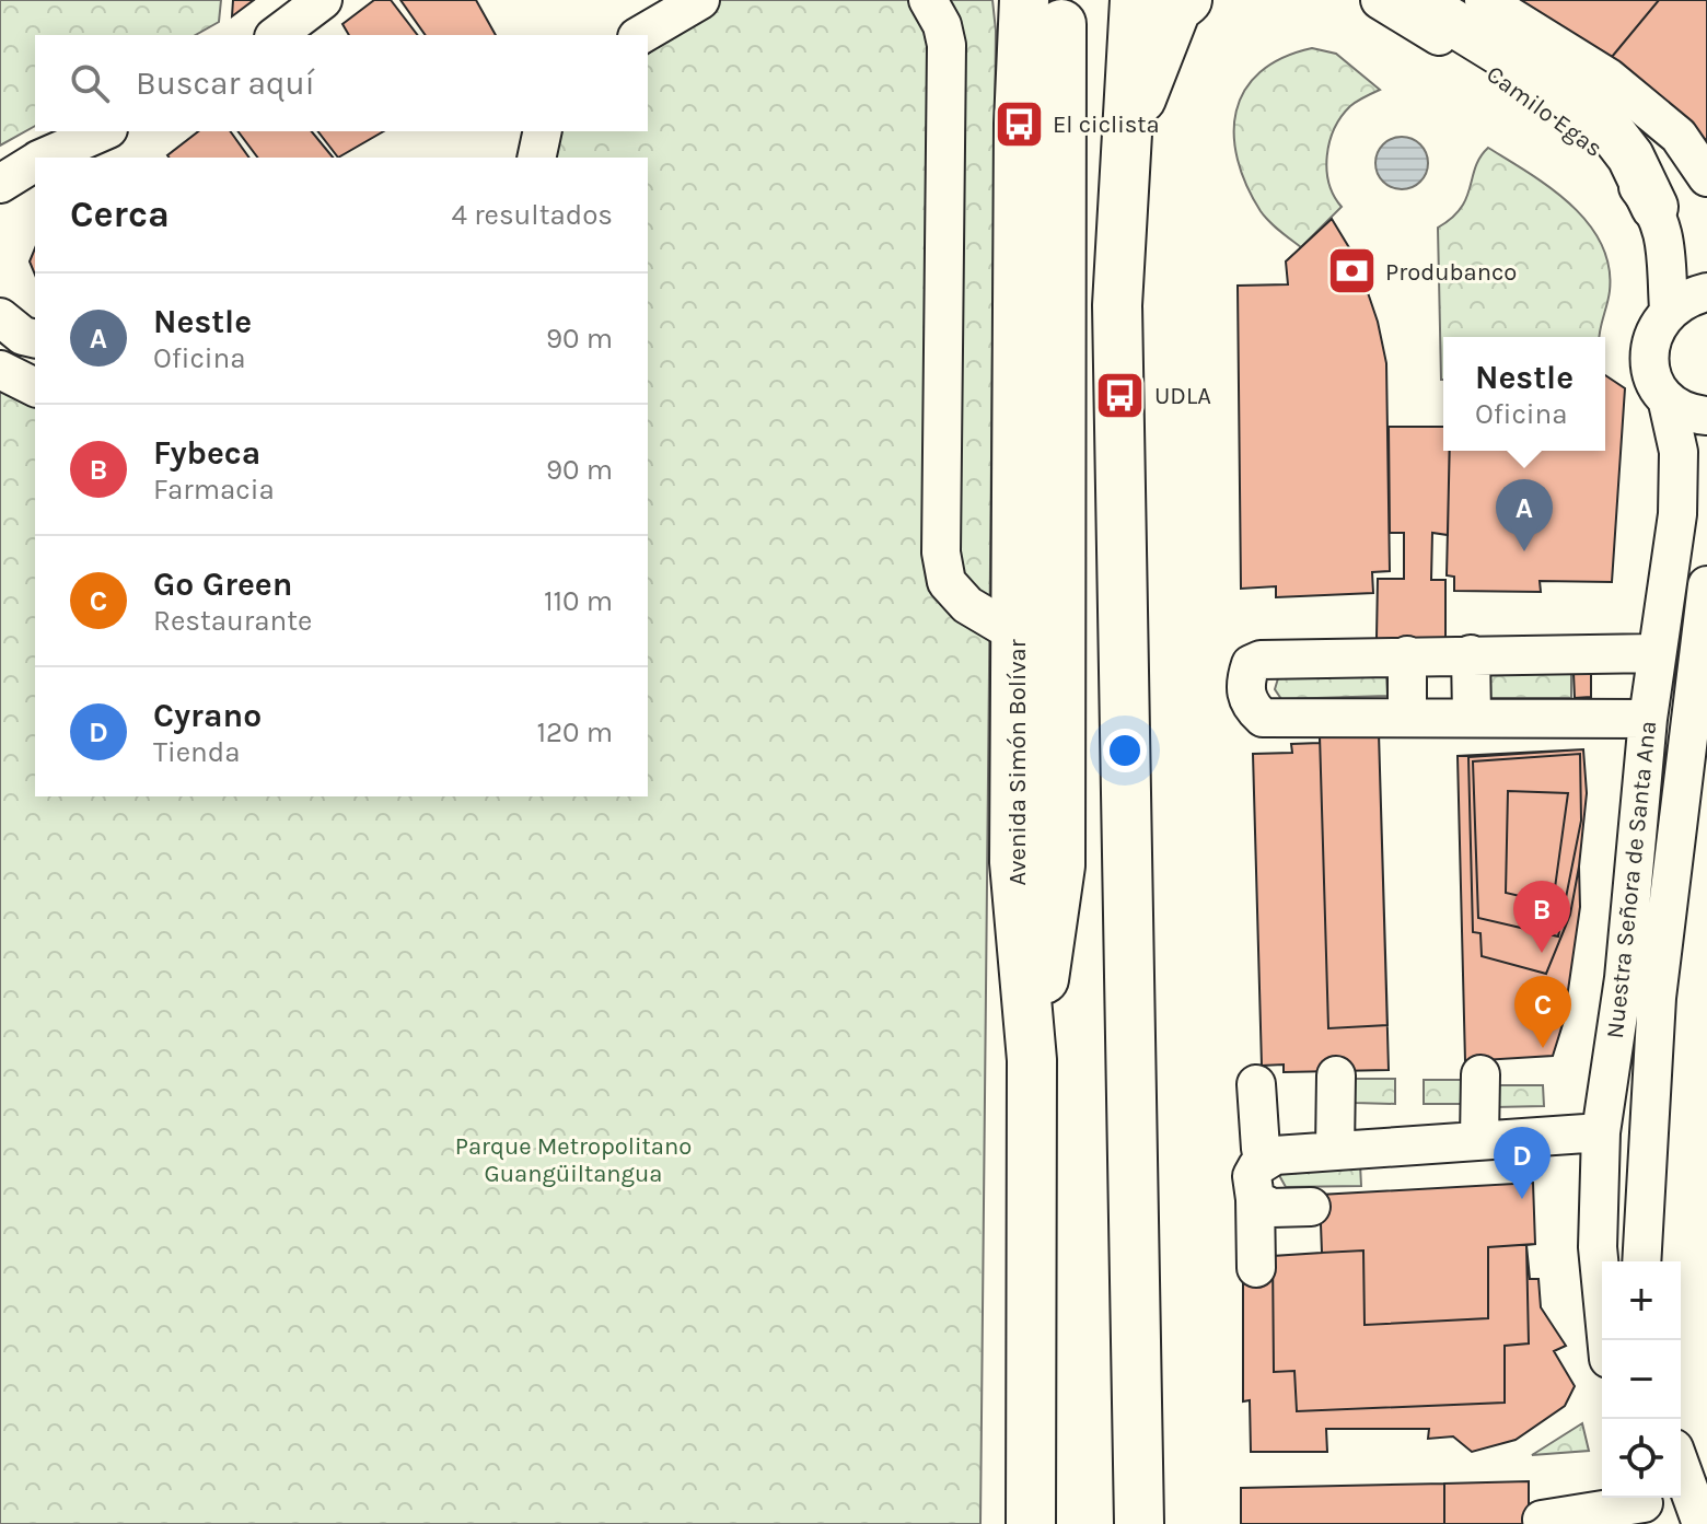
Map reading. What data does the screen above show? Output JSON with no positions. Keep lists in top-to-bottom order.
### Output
{
  "streets": {
    "highway": ["Avenida Simón Bolívar"],
    "street": ["Camilo Egas", "Nuestra Señora de Santa Ana"]
  },
  "crossings": [
    ["Camilo Egas", "Nuestra Señora de Santa Ana"]
  ],
  "parks": ["Parque Metropolitano Guangüiltangua"],
  "places": {
    "bus stop": ["El ciclista", "UDLA"],
    "bank": ["Produbanco"]
  },
  "page": {
    "search": "Buscar aquí",
    "heading": ["Cerca", "4 resultados"],
    "list": [
      {
        "mark": "A",
        "name": "Nestle",
        "note": "Oficina",
        "value": "90 m"
      },
      {
        "mark": "B",
        "name": "Fybeca",
        "note": "Farmacia",
        "value": "90 m"
      },
      {
        "mark": "C",
        "name": "Go Green",
        "note": "Restaurante",
        "value": "110 m"
      },
      {
        "mark": "D",
        "name": "Cyrano",
        "note": "Tienda",
        "value": "120 m"
      }
    ],
    "popup": ["Nestle", "Oficina"],
    "pins": [
      "A",
      "B",
      "C",
      "D"
    ],
    "map_buttons": ["+", "−"]
  }
}
